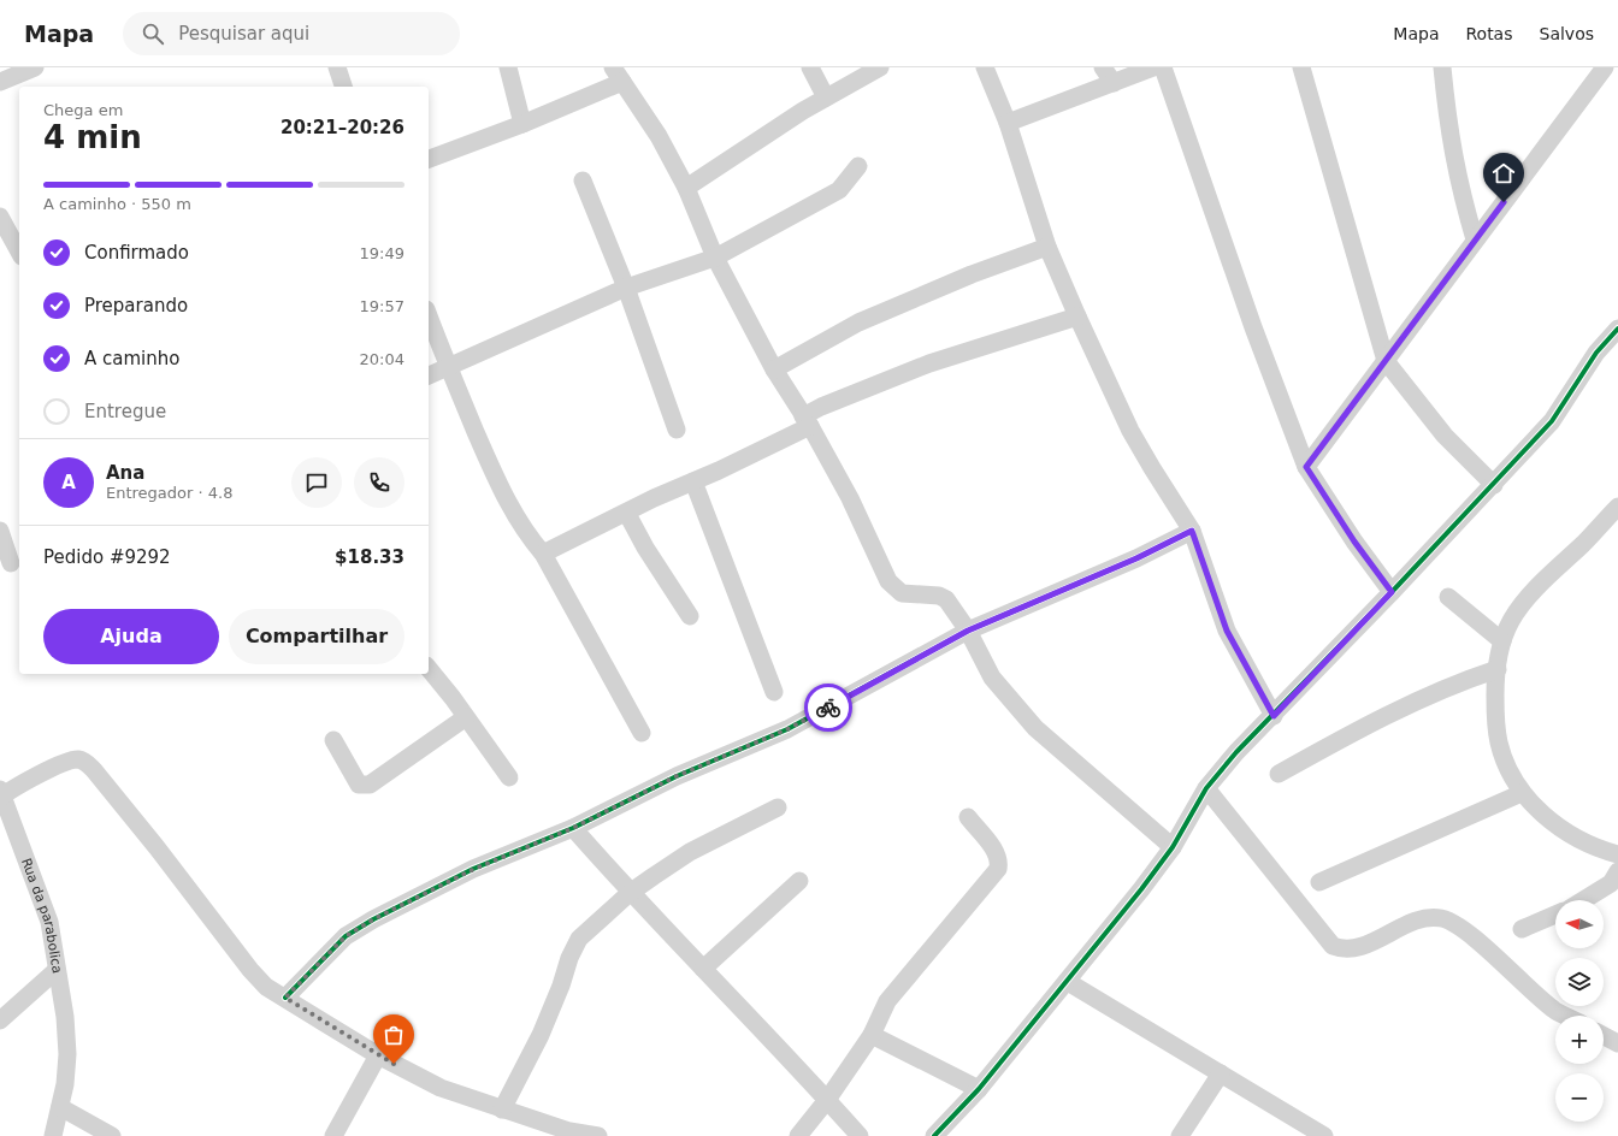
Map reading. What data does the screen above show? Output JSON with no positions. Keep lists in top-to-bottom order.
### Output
{
  "streets": {
    "street": ["Rua da parabolica"]
  },
  "north": "left",
  "page": {
    "header": "Mapa",
    "search": "Pesquisar aqui",
    "nav": ["Mapa", "Rotas", "Salvos"],
    "heading": ["4 min", "Chega em", "20:21–20:26"],
    "panel": [
      "Ana",
      "Entregador · 4.8",
      "Pedido #9292",
      "$18.33"
    ],
    "bar": "A caminho · 550 m",
    "list": [
      ["Confirmado", "19:49"],
      ["Preparando", "19:57"],
      ["A caminho", "20:04"],
      "Entregue"
    ],
    "round": "A",
    "buttons": ["Ajuda", "Compartilhar"],
    "map_buttons": ["+", "−"]
  }
}
